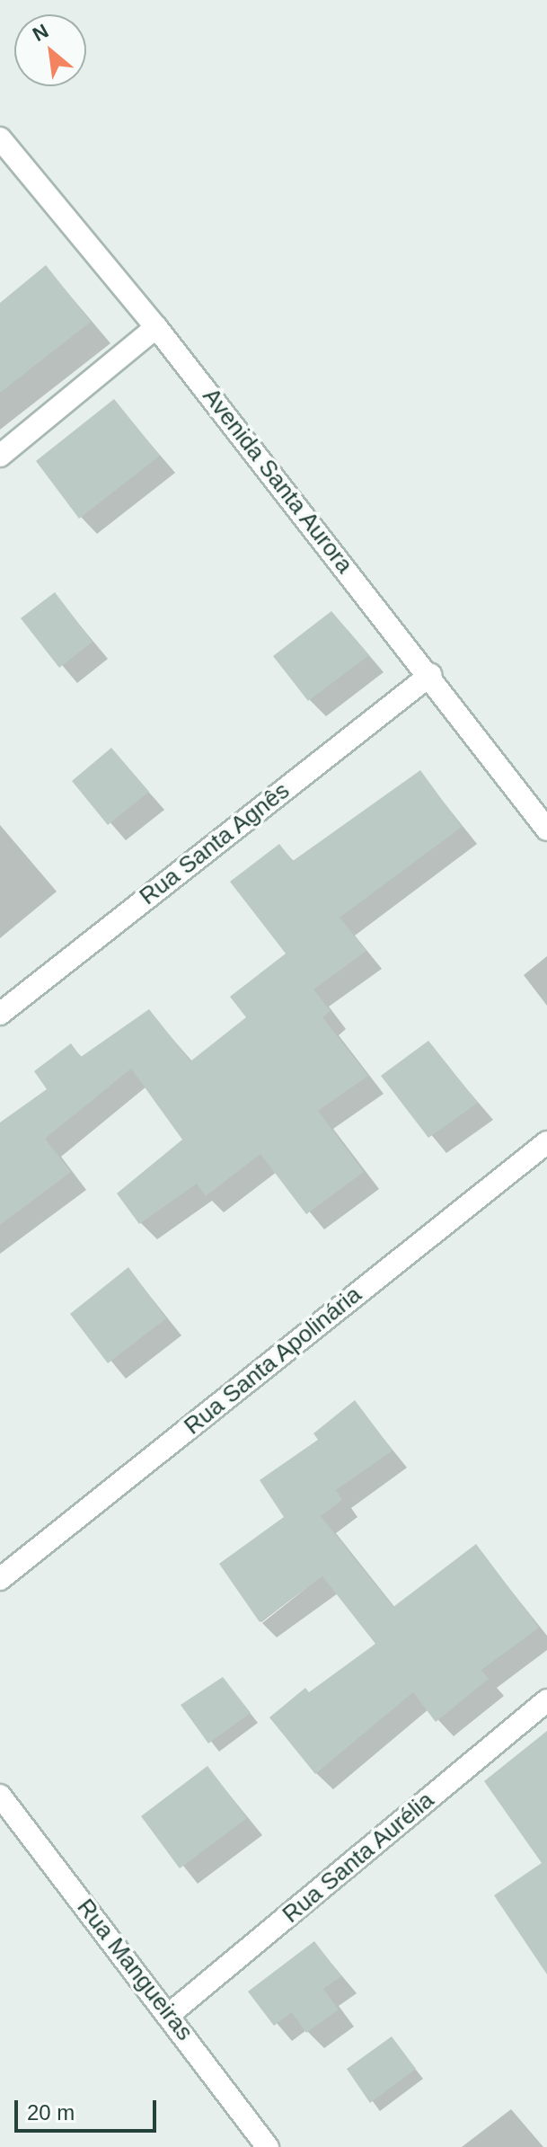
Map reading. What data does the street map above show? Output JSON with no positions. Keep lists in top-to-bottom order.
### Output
{
  "streets": {
    "street": [
      "Avenida Santa Aurora",
      "Rua Santa Agnês",
      "Rua Santa Apolinária",
      "Rua Santa Aurélia",
      "Rua Mangueiras"
    ]
  },
  "crossings": [
    ["Avenida Santa Aurora", "Rua Santa Agnês"],
    ["Rua Santa Aurélia", "Rua Mangueiras"]
  ],
  "scale_bar": "20 m",
  "north": "top left"
}
